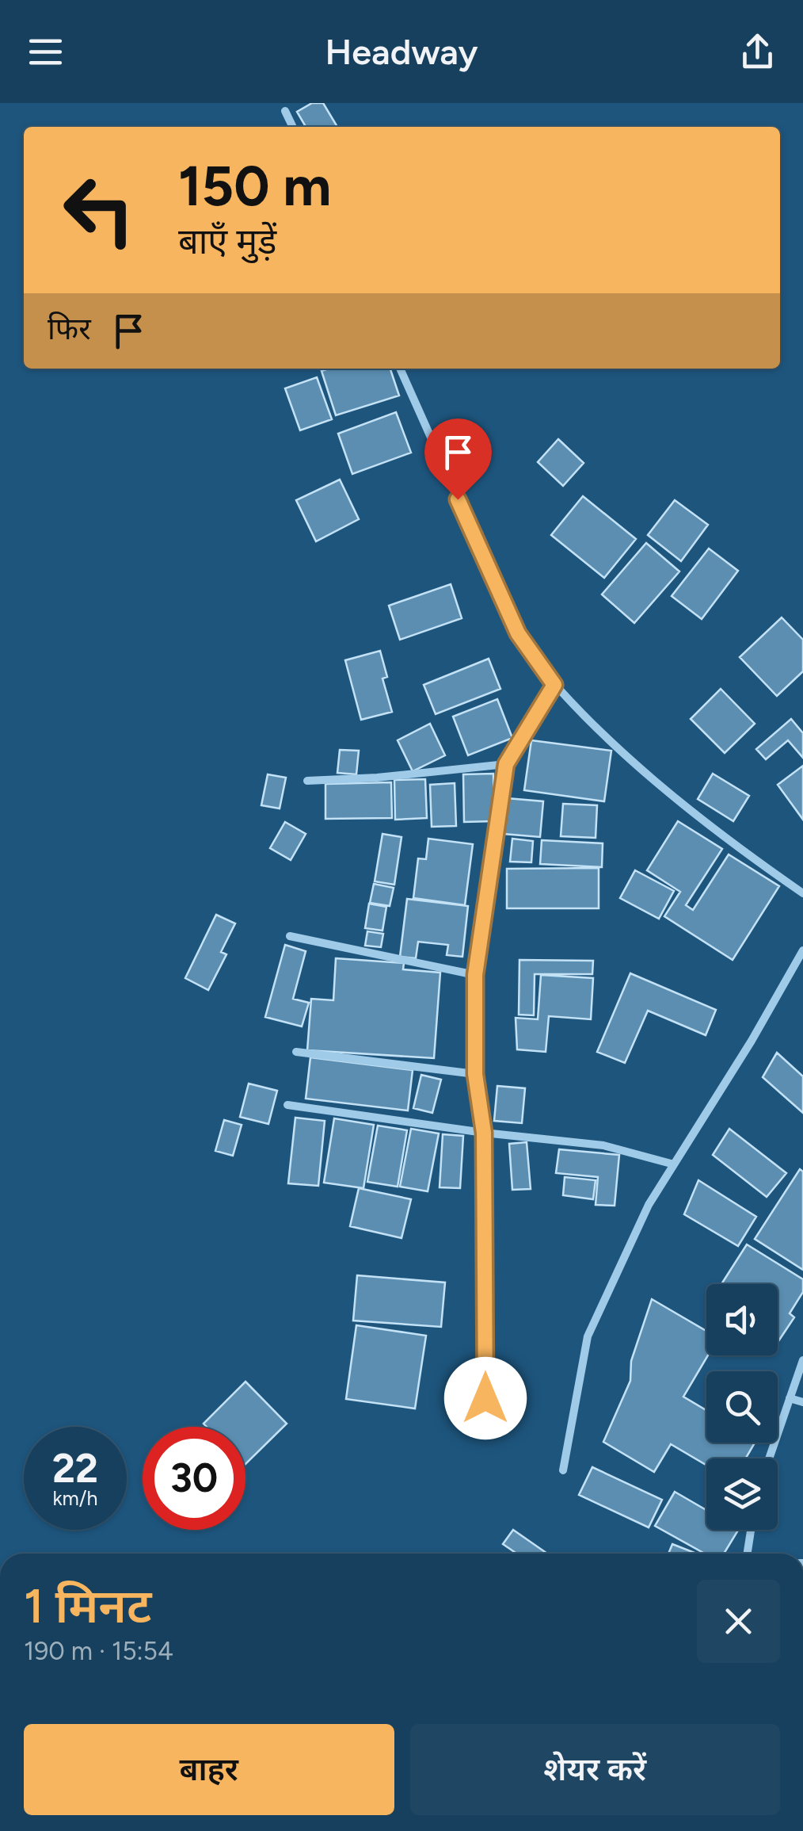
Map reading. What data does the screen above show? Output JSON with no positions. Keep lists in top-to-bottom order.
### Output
{
  "page": {
    "header": "Headway",
    "turn": ["150 m", "बाएँ मुड़ें"],
    "then": "फिर",
    "speed": "22 km/h",
    "limit": "30",
    "heading": ["1 मिनट", "190 m · 15:54"],
    "buttons": ["बाहर", "शेयर करें"]
  }
}
